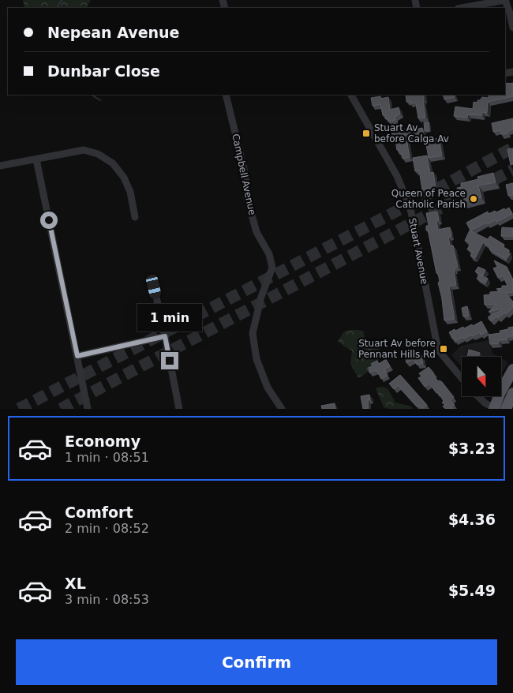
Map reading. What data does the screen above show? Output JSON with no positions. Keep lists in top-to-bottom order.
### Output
{
  "streets": {
    "street": ["Campbell Avenue", "Stuart Avenue"]
  },
  "places": {
    "transit": ["Stuart Av before Calga Av", "Stuart Av before Pennant Hills Rd"],
    "other": ["Queen of Peace Catholic Parish"]
  },
  "north": "bottom",
  "page": {
    "banner": ["Nepean Avenue", "Dunbar Close"],
    "bubble": "1 min",
    "list": [
      {
        "name": "Economy",
        "note": "1 min · 08:51",
        "value": "$3.23"
      },
      {
        "name": "Comfort",
        "note": "2 min · 08:52",
        "value": "$4.36"
      },
      {
        "name": "XL",
        "note": "3 min · 08:53",
        "value": "$5.49"
      }
    ],
    "buttons": "Confirm"
  }
}
